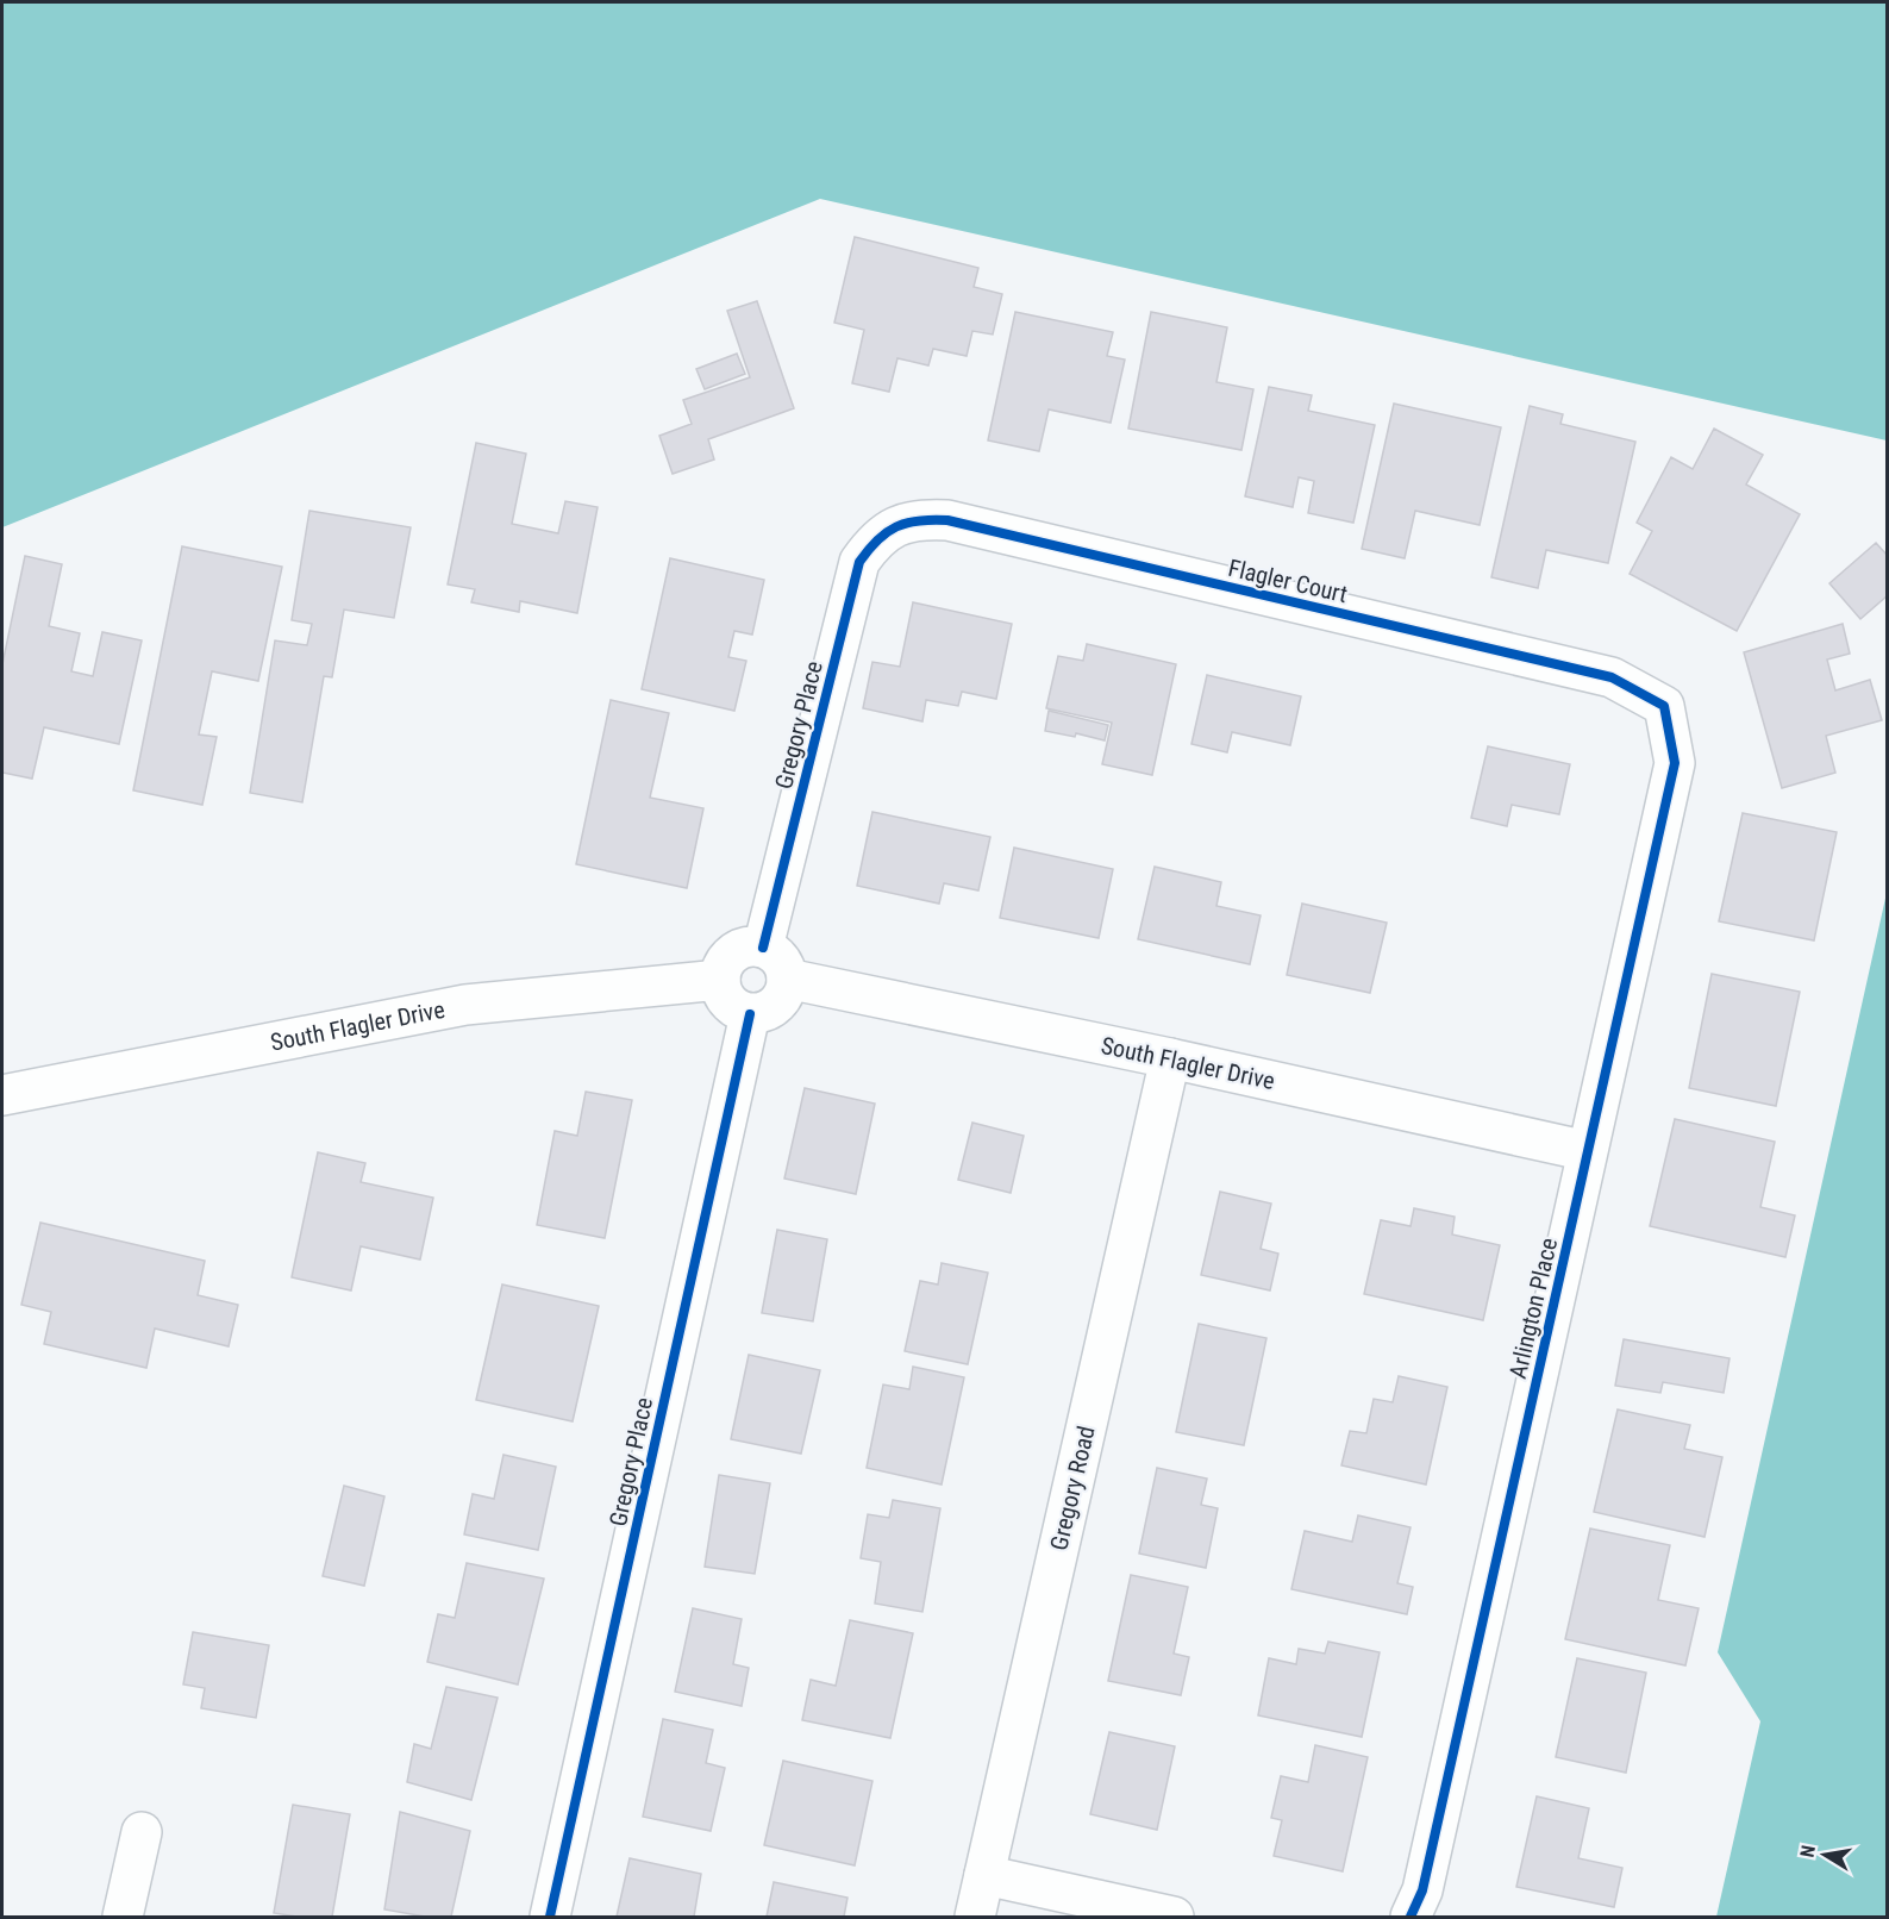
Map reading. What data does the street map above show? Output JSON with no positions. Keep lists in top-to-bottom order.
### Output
{
  "streets": {
    "street": [
      "Flagler Court",
      "Gregory Place",
      "South Flagler Drive",
      "Arlington Place",
      "Gregory Road"
    ]
  },
  "crossings": [
    ["Flagler Court", "Gregory Place"],
    ["Flagler Court", "Arlington Place"],
    ["Gregory Place", "South Flagler Drive"],
    ["South Flagler Drive", "Arlington Place"],
    ["South Flagler Drive", "Gregory Road"]
  ],
  "north": "left"
}
